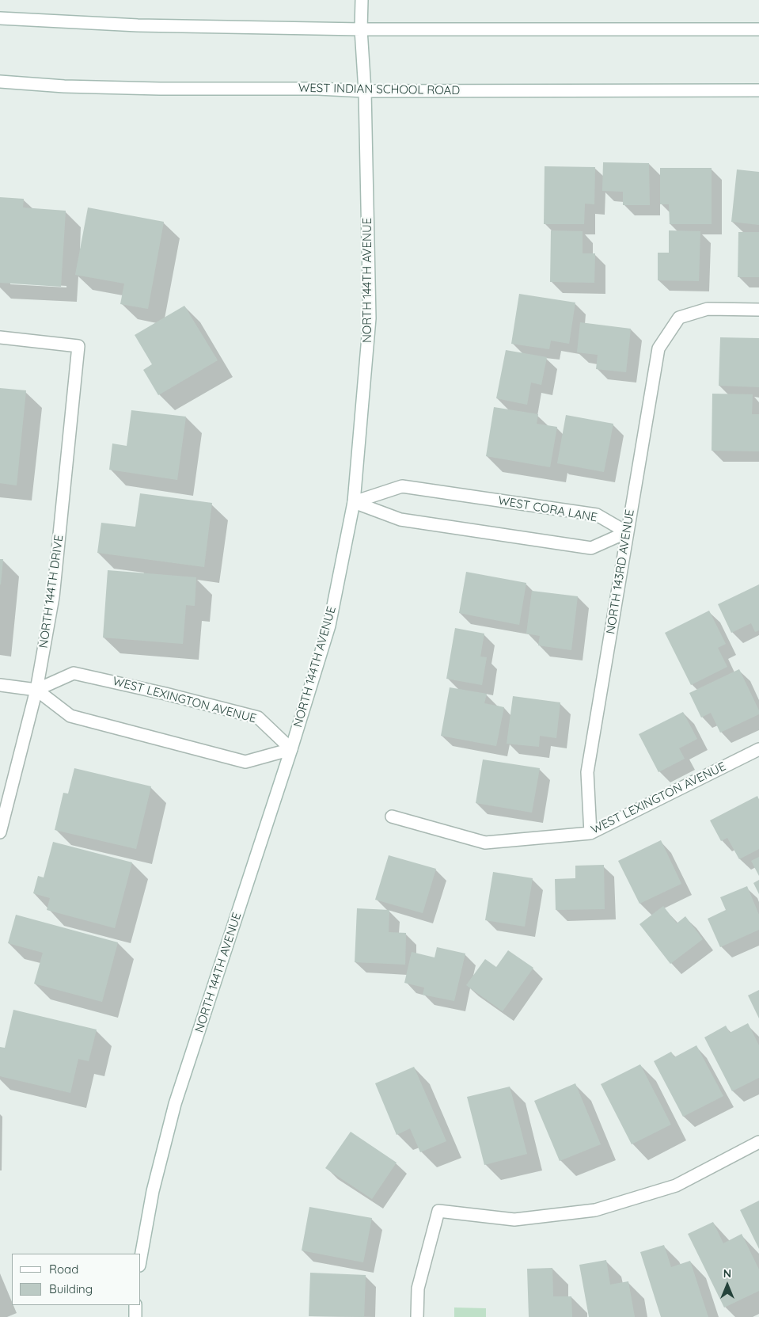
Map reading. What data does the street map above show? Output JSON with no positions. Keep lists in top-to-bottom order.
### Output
{
  "streets": {
    "street": [
      "WEST INDIAN SCHOOL ROAD",
      "NORTH 144TH AVENUE",
      "WEST CORA LANE",
      "NORTH 143RD AVENUE",
      "NORTH 144TH DRIVE",
      "WEST LEXINGTON AVENUE"
    ]
  },
  "crossings": [
    ["WEST INDIAN SCHOOL ROAD", "NORTH 144TH AVENUE"],
    ["NORTH 144TH AVENUE", "WEST CORA LANE"],
    ["NORTH 144TH AVENUE", "WEST LEXINGTON AVENUE"],
    ["WEST CORA LANE", "NORTH 143RD AVENUE"],
    ["NORTH 143RD AVENUE", "WEST LEXINGTON AVENUE"],
    ["NORTH 144TH DRIVE", "WEST LEXINGTON AVENUE"]
  ],
  "legend": ["Road", "Building"],
  "north": "top"
}
